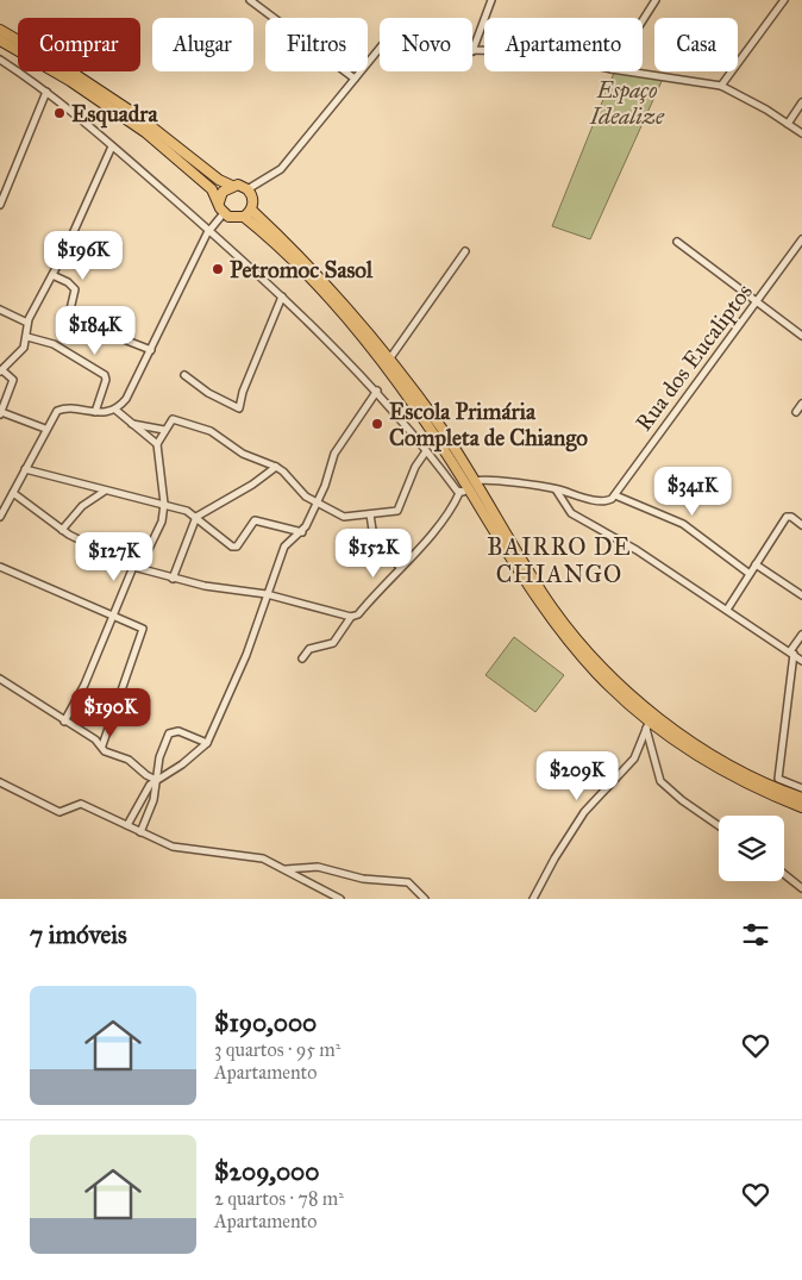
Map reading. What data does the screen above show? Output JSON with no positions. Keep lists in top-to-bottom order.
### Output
{
  "streets": {
    "street": ["Rua dos Eucaliptos"]
  },
  "districts": ["BAIRRO DE CHIANGO"],
  "parks": ["Espaço Idealize"],
  "places": ["Esquadra", "Petromoc Sasol", "Escola Primária Completa de Chiango"],
  "page": {
    "chip": [
      "Comprar",
      "Alugar",
      "Filtros",
      "Novo",
      "Apartamento",
      "Casa"
    ],
    "price": [
      "$196K",
      "$184K",
      "$341K",
      "$152K",
      "$127K",
      "$190K",
      "$209K"
    ],
    "heading": "7 imóveis",
    "list": [
      {
        "name": "$190,000",
        "note": "3 quartos · 95 m² · Apartamento"
      },
      {
        "name": "$209,000",
        "note": "2 quartos · 78 m² · Apartamento"
      }
    ]
  }
}
